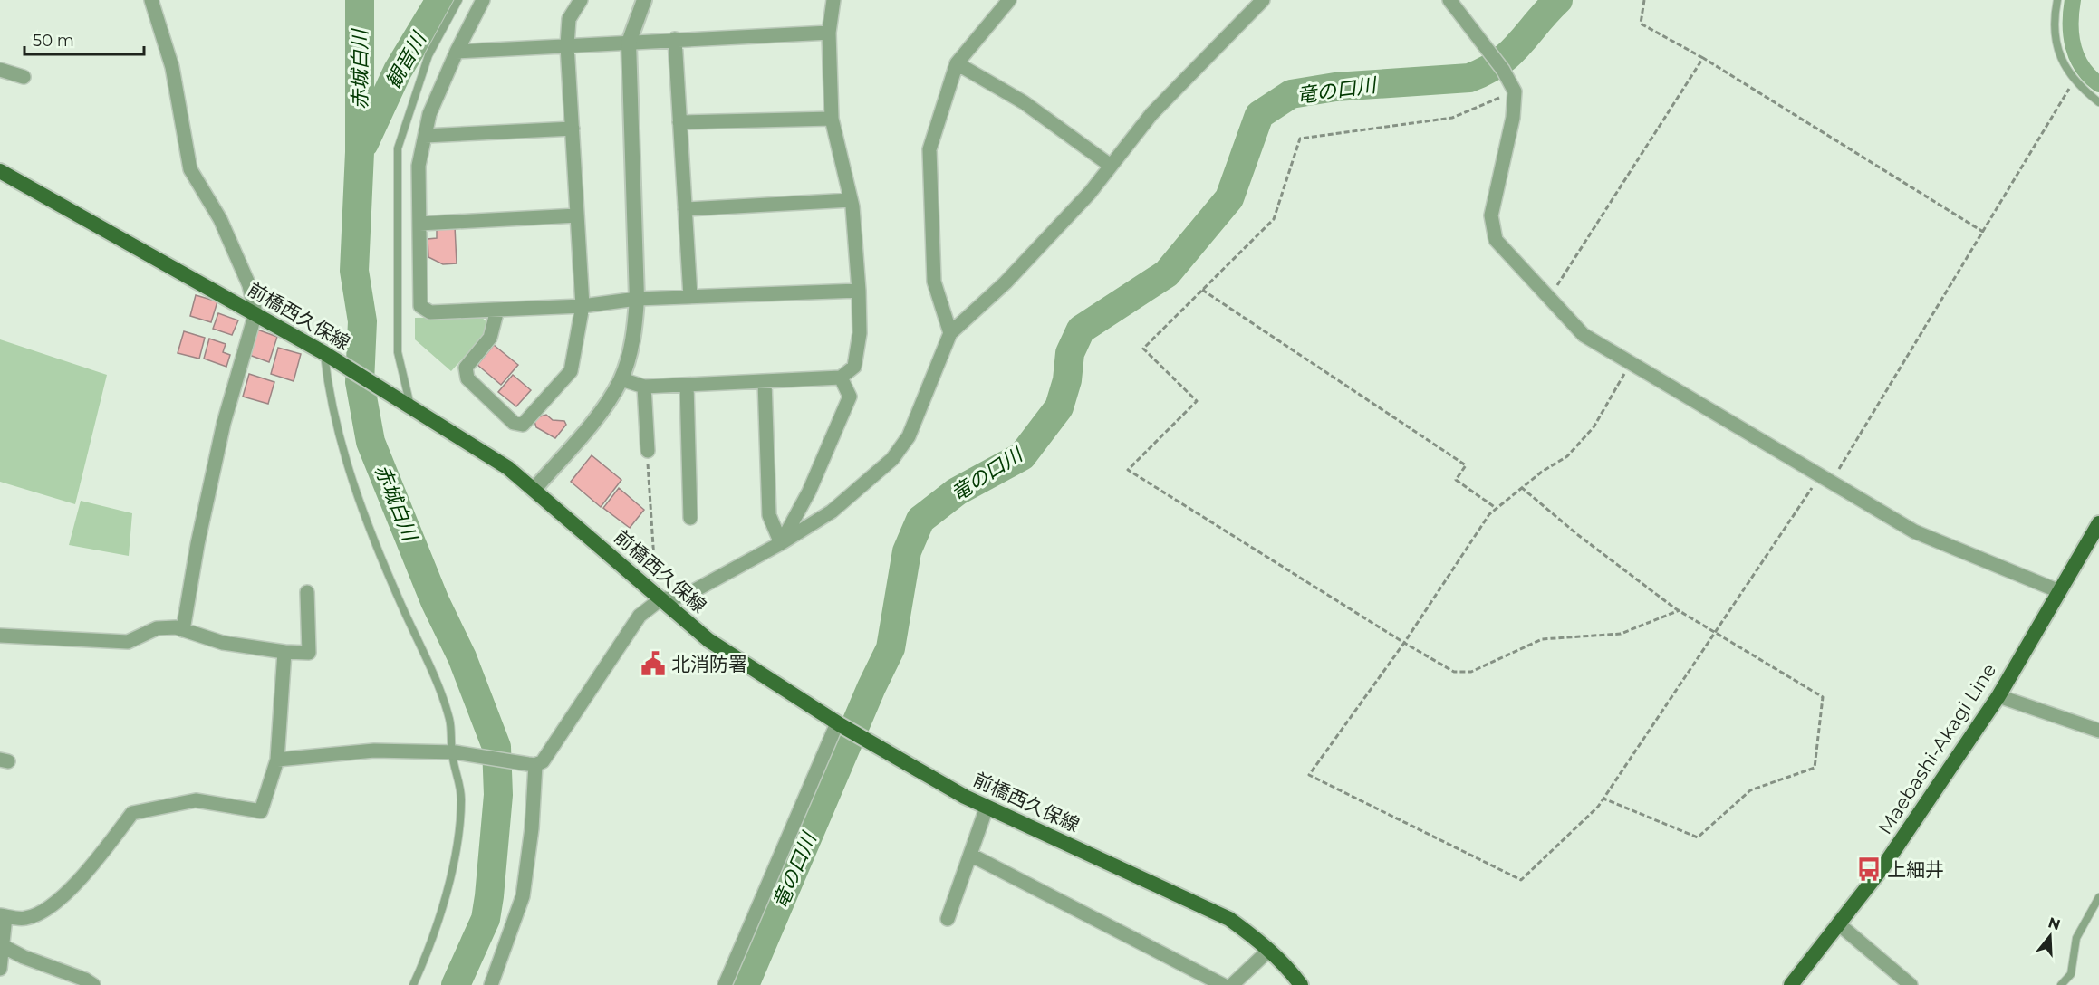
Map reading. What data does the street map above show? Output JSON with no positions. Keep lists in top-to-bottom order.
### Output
{
  "streets": {
    "main road": ["前橋西久保線", "Maebashi-Akagi Line"]
  },
  "water": ["観音川", "赤城白川", "竜の口川"],
  "places": {
    "public building": ["北消防署"],
    "bus stop": ["上細井"]
  },
  "scale_bar": "50 m",
  "north": "top"
}
